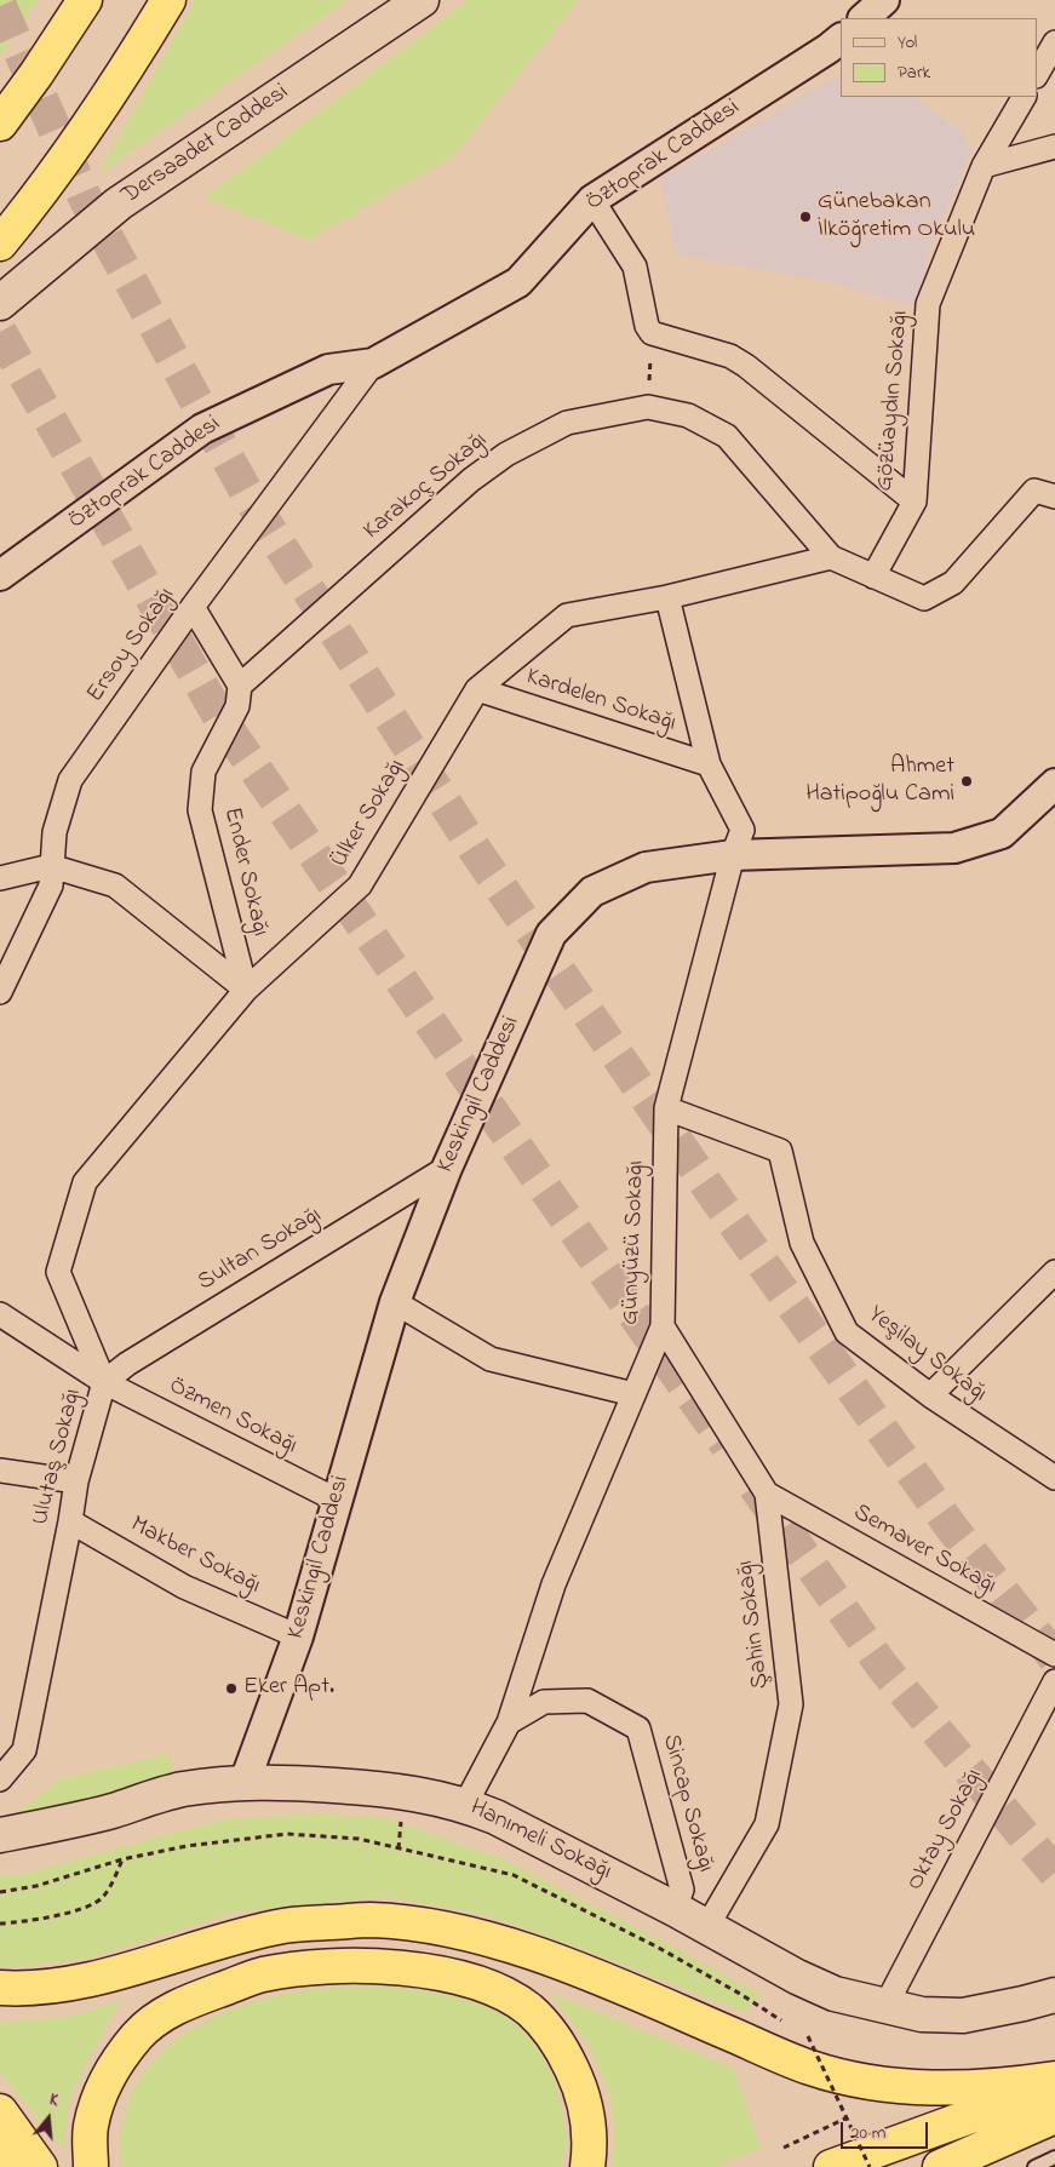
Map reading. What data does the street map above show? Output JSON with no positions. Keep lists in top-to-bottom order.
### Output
{
  "streets": {
    "main road": ["Dersaadet Caddesi", "Hanımeli Sokağı"],
    "street": [
      "Öztoprak Caddesi",
      "Gözüaydın Sokağı",
      "Karakoç Sokağı",
      "Ersoy Sokağı",
      "Kardelen Sokağı",
      "Ülker Sokağı",
      "Ender Sokağı",
      "Keskingil Caddesi",
      "Günyüzü Sokağı",
      "Sultan Sokağı",
      "Yeşilay Sokağı",
      "Özmen Sokağı",
      "Ulutaş Sokağı",
      "Semaver Sokağı",
      "Makber Sokağı",
      "Şahin Sokağı",
      "Sincap Sokağı",
      "Oktay Sokağı"
    ]
  },
  "crossings": [
    ["Öztoprak Caddesi", "Ersoy Sokağı"],
    ["Gözüaydın Sokağı", "Karakoç Sokağı"],
    ["Karakoç Sokağı", "Ülker Sokağı"],
    ["Karakoç Sokağı", "Ender Sokağı"],
    ["Kardelen Sokağı", "Ülker Sokağı"],
    ["Kardelen Sokağı", "Günyüzü Sokağı"],
    ["Ülker Sokağı", "Ender Sokağı"],
    ["Ülker Sokağı", "Günyüzü Sokağı"],
    ["Ülker Sokağı", "Ulutaş Sokağı"],
    ["Ender Sokağı", "Ulutaş Sokağı"],
    ["Keskingil Caddesi", "Günyüzü Sokağı"],
    ["Keskingil Caddesi", "Sultan Sokağı"],
    ["Keskingil Caddesi", "Özmen Sokağı"],
    ["Keskingil Caddesi", "Makber Sokağı"],
    ["Keskingil Caddesi", "Hanımeli Sokağı"],
    ["Günyüzü Sokağı", "Yeşilay Sokağı"],
    ["Günyüzü Sokağı", "Şahin Sokağı"],
    ["Günyüzü Sokağı", "Sincap Sokağı"],
    ["Sultan Sokağı", "Özmen Sokağı"],
    ["Sultan Sokağı", "Ulutaş Sokağı"],
    ["Özmen Sokağı", "Ulutaş Sokağı"],
    ["Ulutaş Sokağı", "Makber Sokağı"],
    ["Semaver Sokağı", "Şahin Sokağı"],
    ["Şahin Sokağı", "Hanımeli Sokağı"],
    ["Sincap Sokağı", "Hanımeli Sokağı"],
    ["Oktay Sokağı", "Hanımeli Sokağı"]
  ],
  "places": ["Günebakan İlköğretim Okulu", "Ahmet Hatipoğlu Cami", "Eker Apt."],
  "legend": ["Yol", "Park"],
  "scale_bar": "20 m",
  "north": "top"
}
